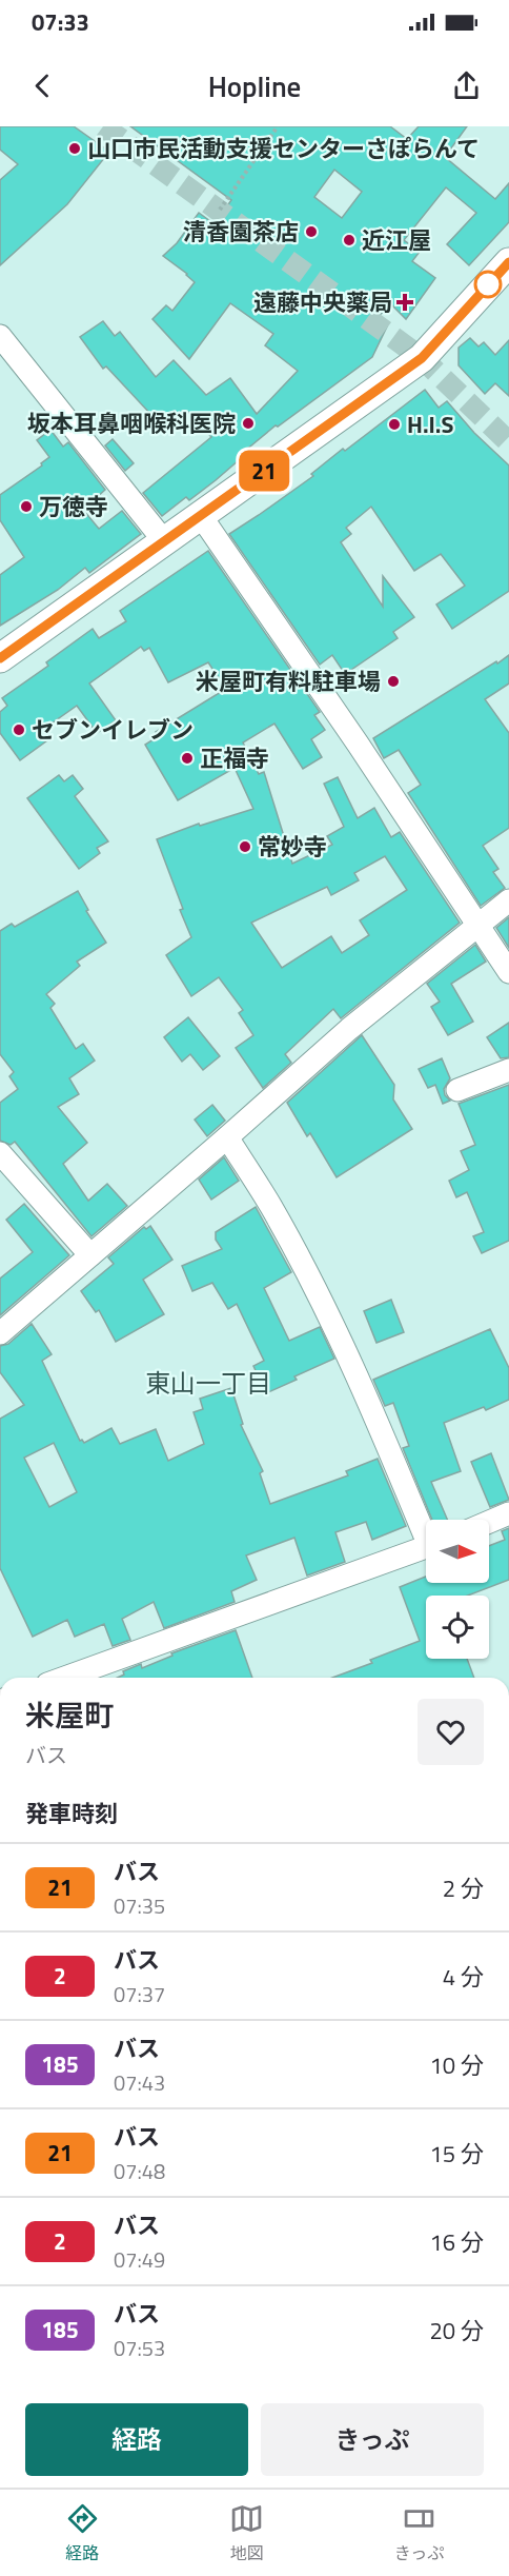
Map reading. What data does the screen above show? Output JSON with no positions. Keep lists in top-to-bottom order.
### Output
{
  "districts": ["東山一丁目"],
  "places": {
    "other": [
      "山口市民活動支援センターさぽらんて",
      "清香園茶店",
      "近江屋",
      "坂本耳鼻咽喉科医院",
      "H.I.S",
      "万徳寺",
      "米屋町有料駐車場",
      "セブンイレブン",
      "正福寺",
      "常妙寺"
    ],
    "health": ["遠藤中央薬局"]
  },
  "lines": ["bus line 21"],
  "north": "right",
  "page": {
    "status": "07:33",
    "header": "Hopline",
    "on_map": "21",
    "heading": [
      ["米屋町", "バス"],
      "発車時刻"
    ],
    "list": [
      {
        "mark": "21",
        "name": "バス",
        "note": "07:35",
        "value": "2 分"
      },
      {
        "mark": "2",
        "name": "バス",
        "note": "07:37",
        "value": "4 分"
      },
      {
        "mark": "185",
        "name": "バス",
        "note": "07:43",
        "value": "10 分"
      },
      {
        "mark": "21",
        "name": "バス",
        "note": "07:48",
        "value": "15 分"
      },
      {
        "mark": "2",
        "name": "バス",
        "note": "07:49",
        "value": "16 分"
      },
      {
        "mark": "185",
        "name": "バス",
        "note": "07:53",
        "value": "20 分"
      }
    ],
    "buttons": ["経路", "きっぷ"],
    "tabs": ["経路", "地図", "きっぷ"]
  }
}
